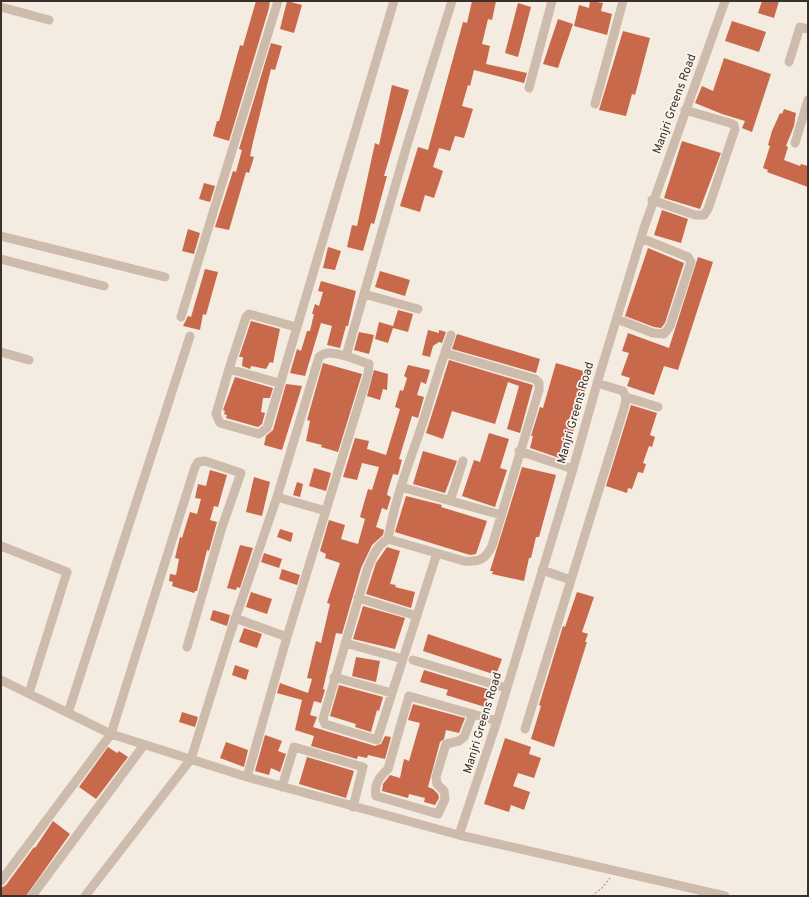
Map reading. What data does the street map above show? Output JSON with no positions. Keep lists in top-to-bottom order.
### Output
{
  "streets": {
    "street": ["Manjri Greens Road"]
  }
}
